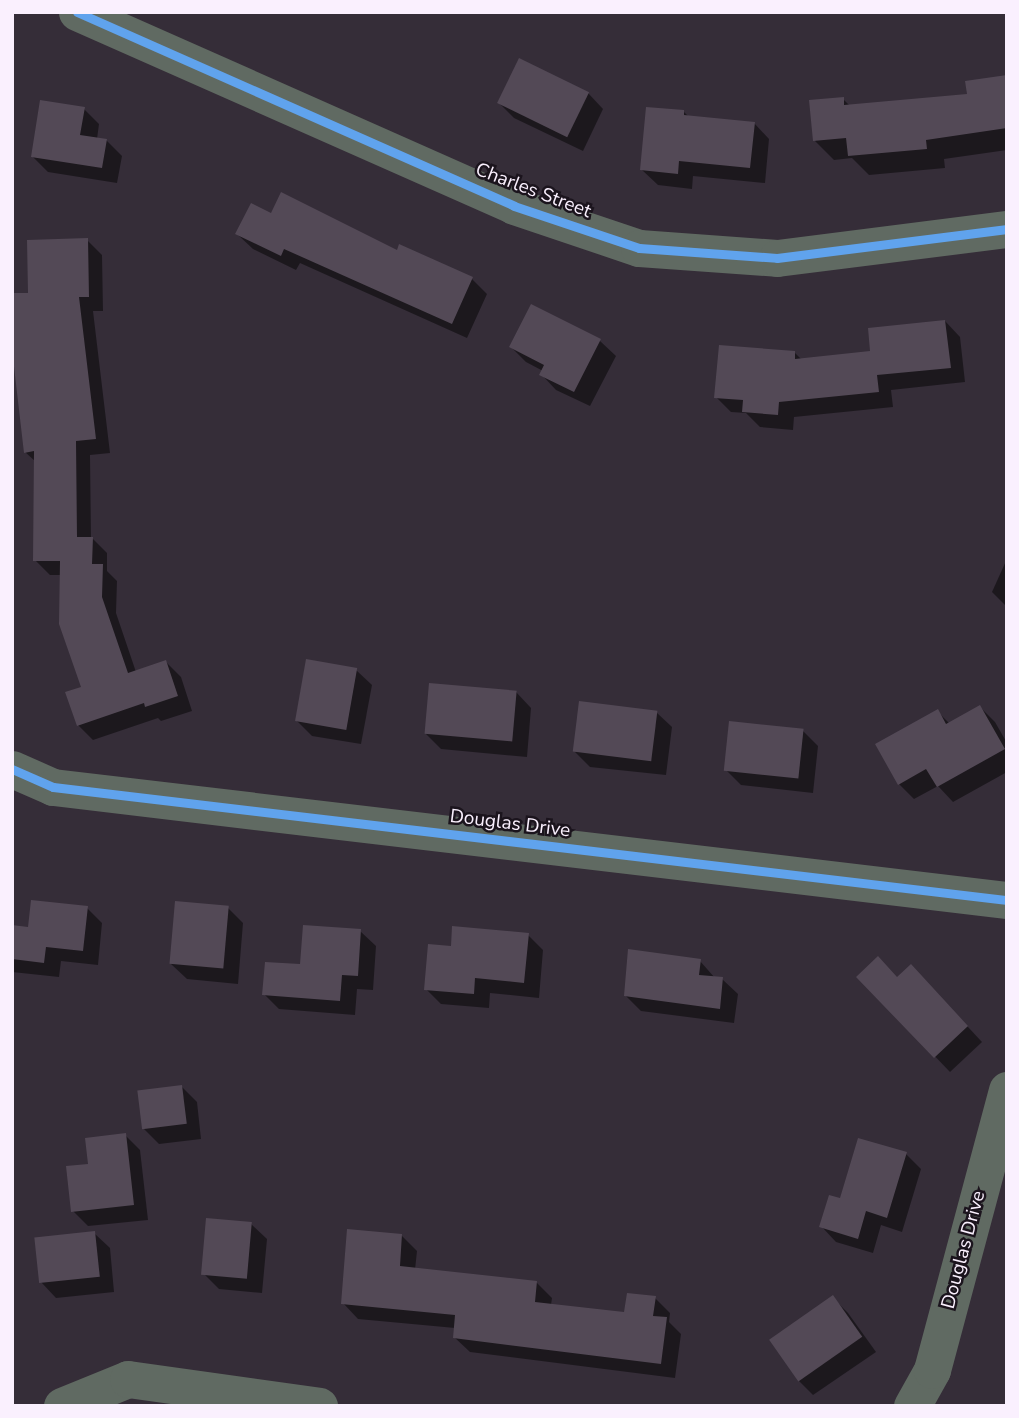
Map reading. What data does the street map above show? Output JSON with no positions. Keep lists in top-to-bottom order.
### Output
{
  "streets": {
    "street": ["Charles Street", "Douglas Drive"]
  }
}
